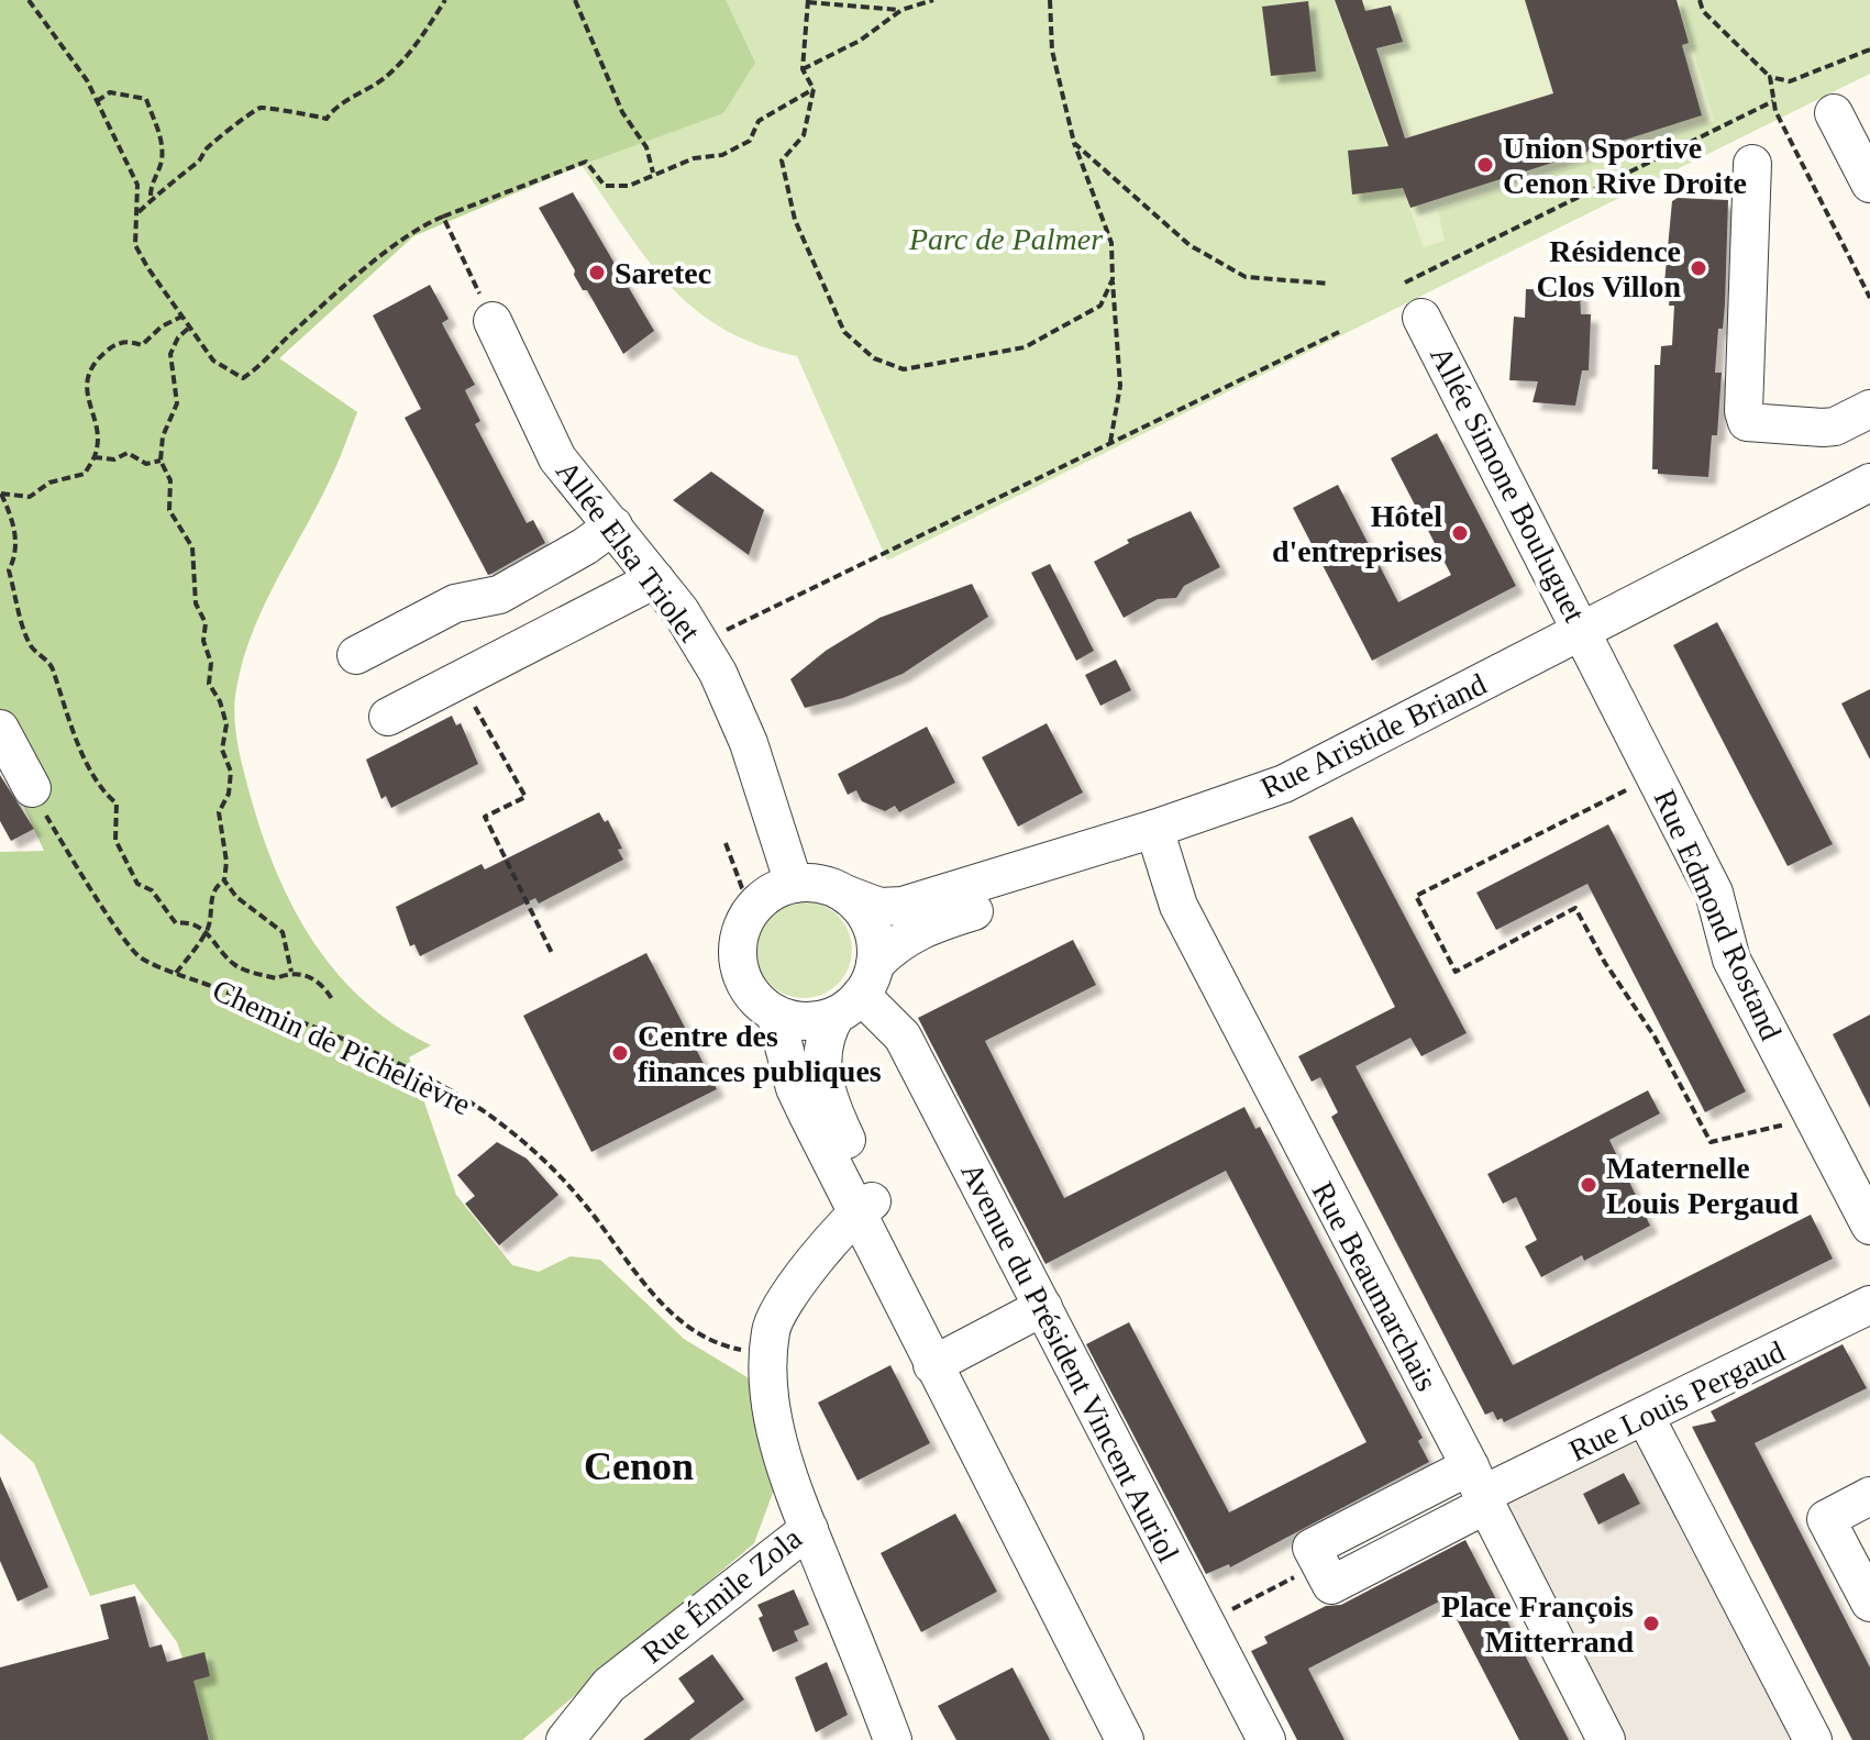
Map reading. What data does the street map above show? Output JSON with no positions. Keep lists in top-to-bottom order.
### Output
{
  "streets": {
    "street": [
      "Allée Simone Bouluguet",
      "Allée Elsa Triolet",
      "Rue Aristide Briand",
      "Rue Edmond Rostand",
      "Rue Beaumarchais",
      "Avenue du Président Vincent Auriol",
      "Rue Louis Pergaud",
      "Rue Émile Zola"
    ],
    "path": ["Chemin de Pichelièvre"]
  },
  "crossings": [
    ["Allée Simone Bouluguet", "Rue Aristide Briand"],
    ["Allée Simone Bouluguet", "Rue Edmond Rostand"],
    ["Allée Elsa Triolet", "Rue Aristide Briand"],
    ["Allée Elsa Triolet", "Avenue du Président Vincent Auriol"],
    ["Rue Aristide Briand", "Rue Edmond Rostand"],
    ["Rue Aristide Briand", "Rue Beaumarchais"],
    ["Rue Aristide Briand", "Avenue du Président Vincent Auriol"],
    ["Chemin de Pichelièvre", "Rue Émile Zola"],
    ["Rue Beaumarchais", "Rue Louis Pergaud"]
  ],
  "districts": ["Cenon"],
  "parks": ["Parc de Palmer"],
  "places": [
    "Union Sportive Cenon Rive Droite",
    "Résidence Clos Villon",
    "Saretec",
    "Hôtel d'entreprises",
    "Centre des finances publiques",
    "Maternelle Louis Pergaud",
    "Place François Mitterrand"
  ]
}
